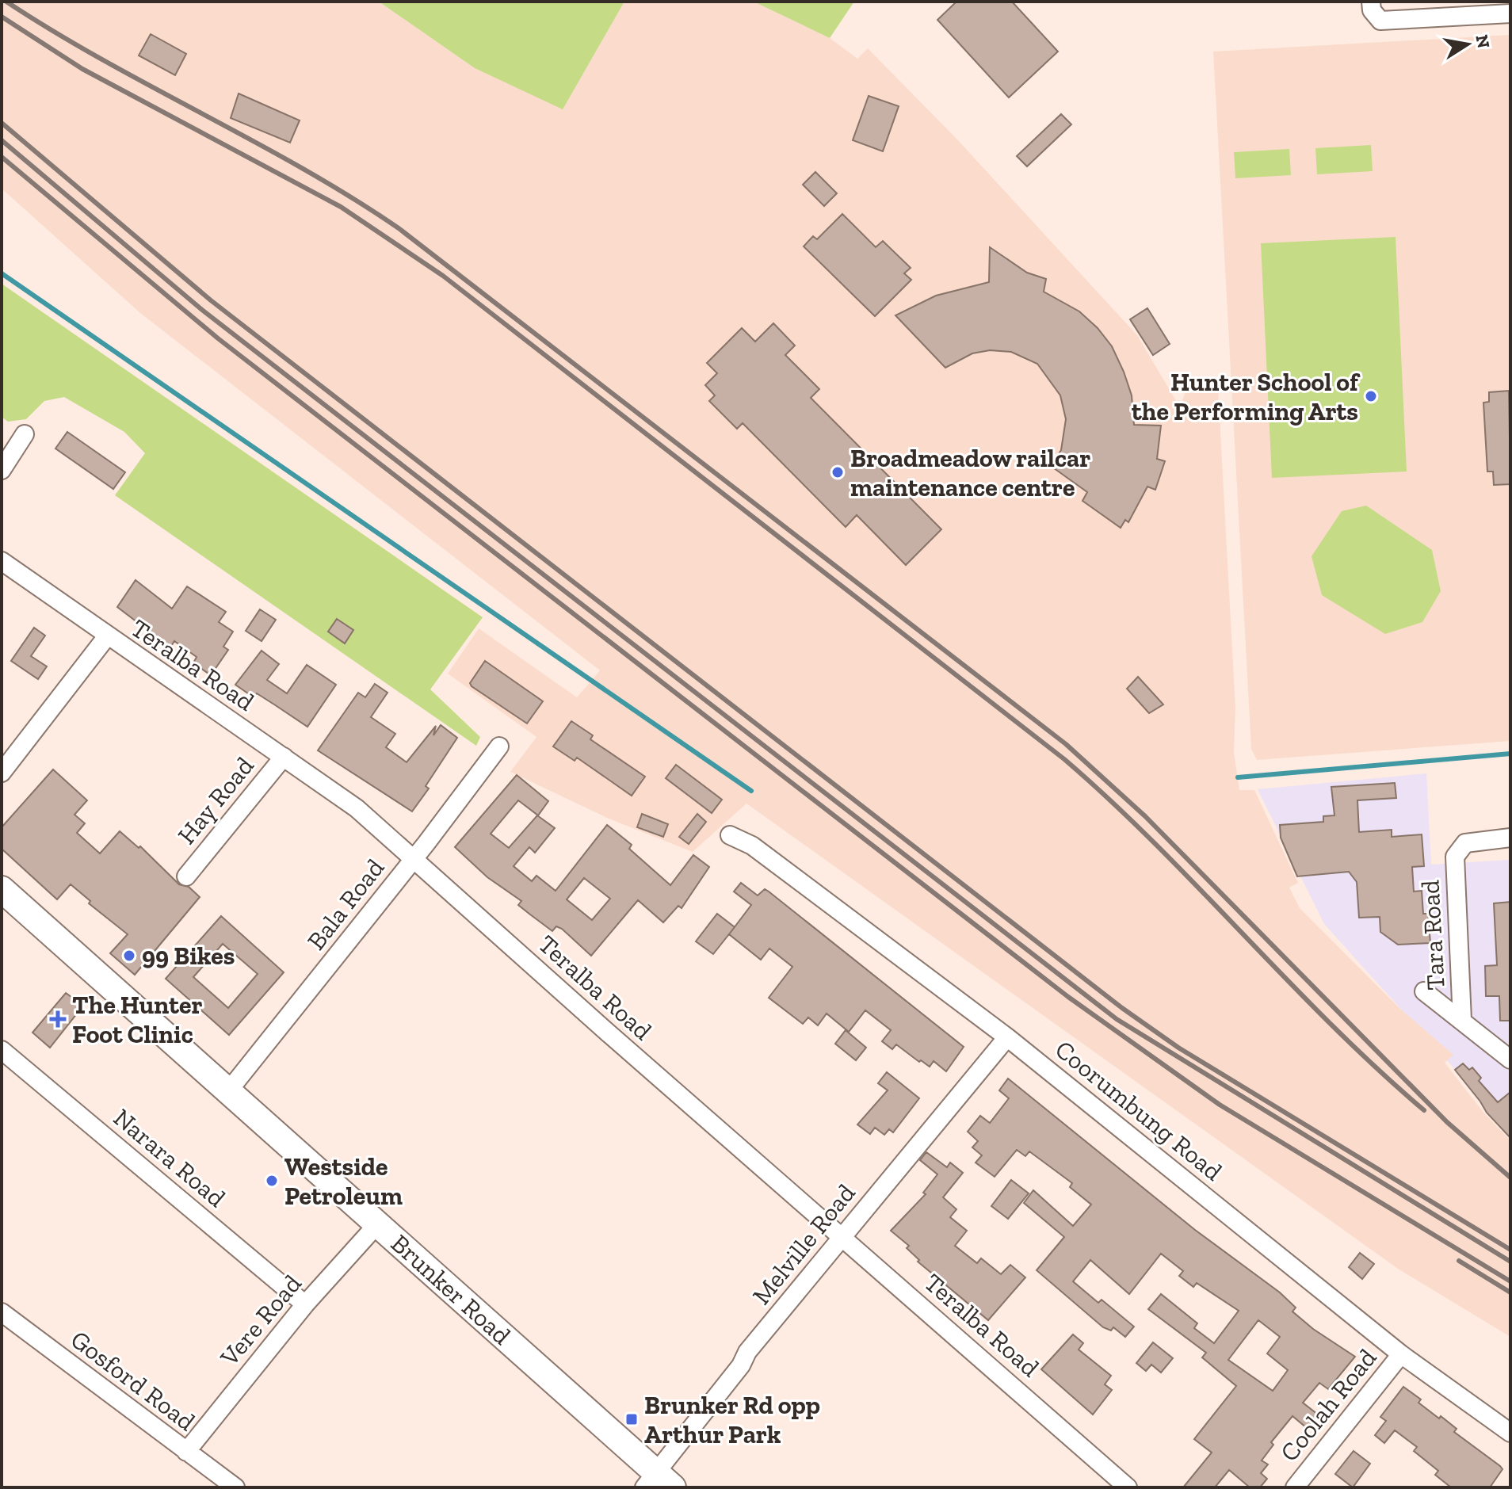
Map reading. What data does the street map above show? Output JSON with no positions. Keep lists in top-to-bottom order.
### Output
{
  "streets": {
    "main road": ["Brunker Road"],
    "street": [
      "Teralba Road",
      "Hay Road",
      "Bala Road",
      "Tara Road",
      "Coorumbung Road",
      "Narara Road",
      "Melville Road",
      "Vere Road",
      "Gosford Road",
      "Coolah Road"
    ]
  },
  "crossings": [
    ["Teralba Road", "Hay Road"],
    ["Teralba Road", "Bala Road"],
    ["Teralba Road", "Melville Road"],
    ["Bala Road", "Brunker Road"],
    ["Coorumbung Road", "Melville Road"],
    ["Coorumbung Road", "Coolah Road"],
    ["Narara Road", "Vere Road"],
    ["Melville Road", "Brunker Road"],
    ["Brunker Road", "Vere Road"],
    ["Vere Road", "Gosford Road"]
  ],
  "places": {
    "other": [
      "Hunter School of the Performing Arts",
      "Broadmeadow railcar maintenance centre",
      "99 Bikes",
      "Westside Petroleum"
    ],
    "health": ["The Hunter Foot Clinic"],
    "transit": ["Brunker Rd opp Arthur Park"]
  },
  "north": "right"
}
